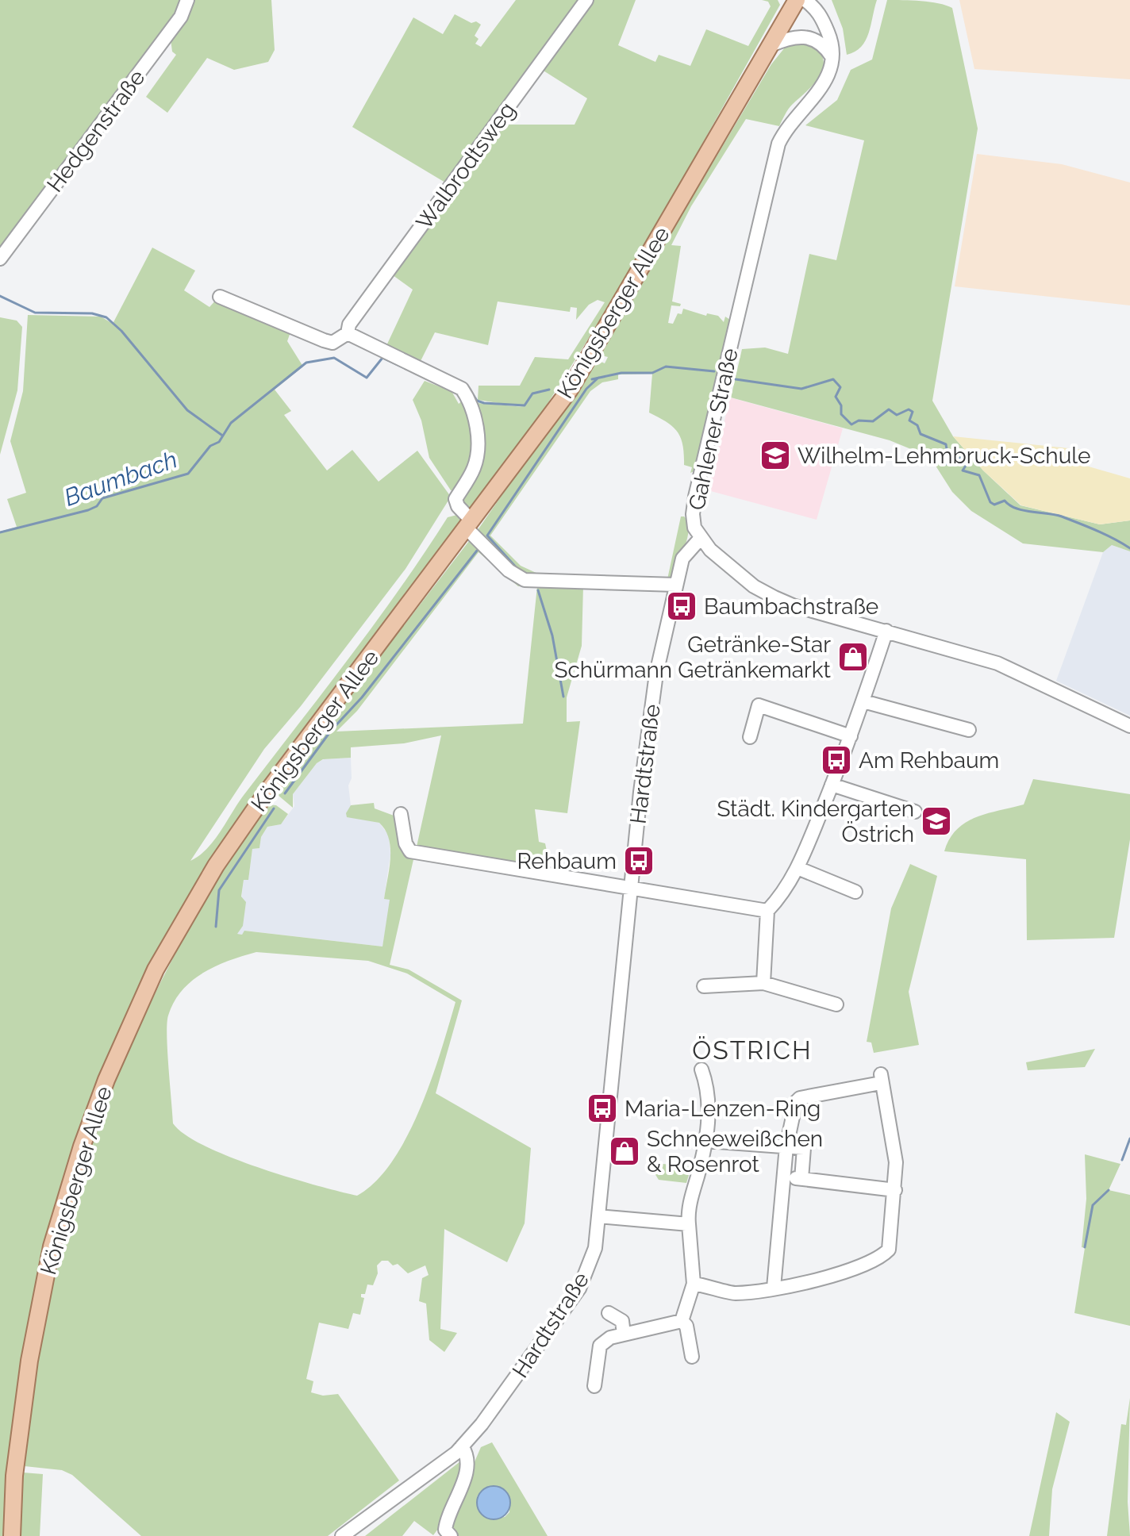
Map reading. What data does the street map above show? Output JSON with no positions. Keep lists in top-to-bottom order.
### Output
{
  "streets": {
    "main road": ["Königsberger Allee"],
    "street": [
      "Hedgenstraße",
      "Walbrodtsweg",
      "Gahlener Straße",
      "Hardtstraße"
    ]
  },
  "crossings": [
    ["Gahlener Straße", "Hardtstraße"]
  ],
  "districts": ["ÖSTRICH"],
  "water": ["Baumbach"],
  "places": {
    "school or university": ["Wilhelm-Lehmbruck-Schule", "Städt. Kindergarten Östrich"],
    "bus stop": [
      "Baumbachstraße",
      "Am Rehbaum",
      "Rehbaum",
      "Maria-Lenzen-Ring"
    ],
    "shop": ["Getränke-Star Schürmann Getränkemarkt", "Schneeweißchen & Rosenrot"]
  }
}
